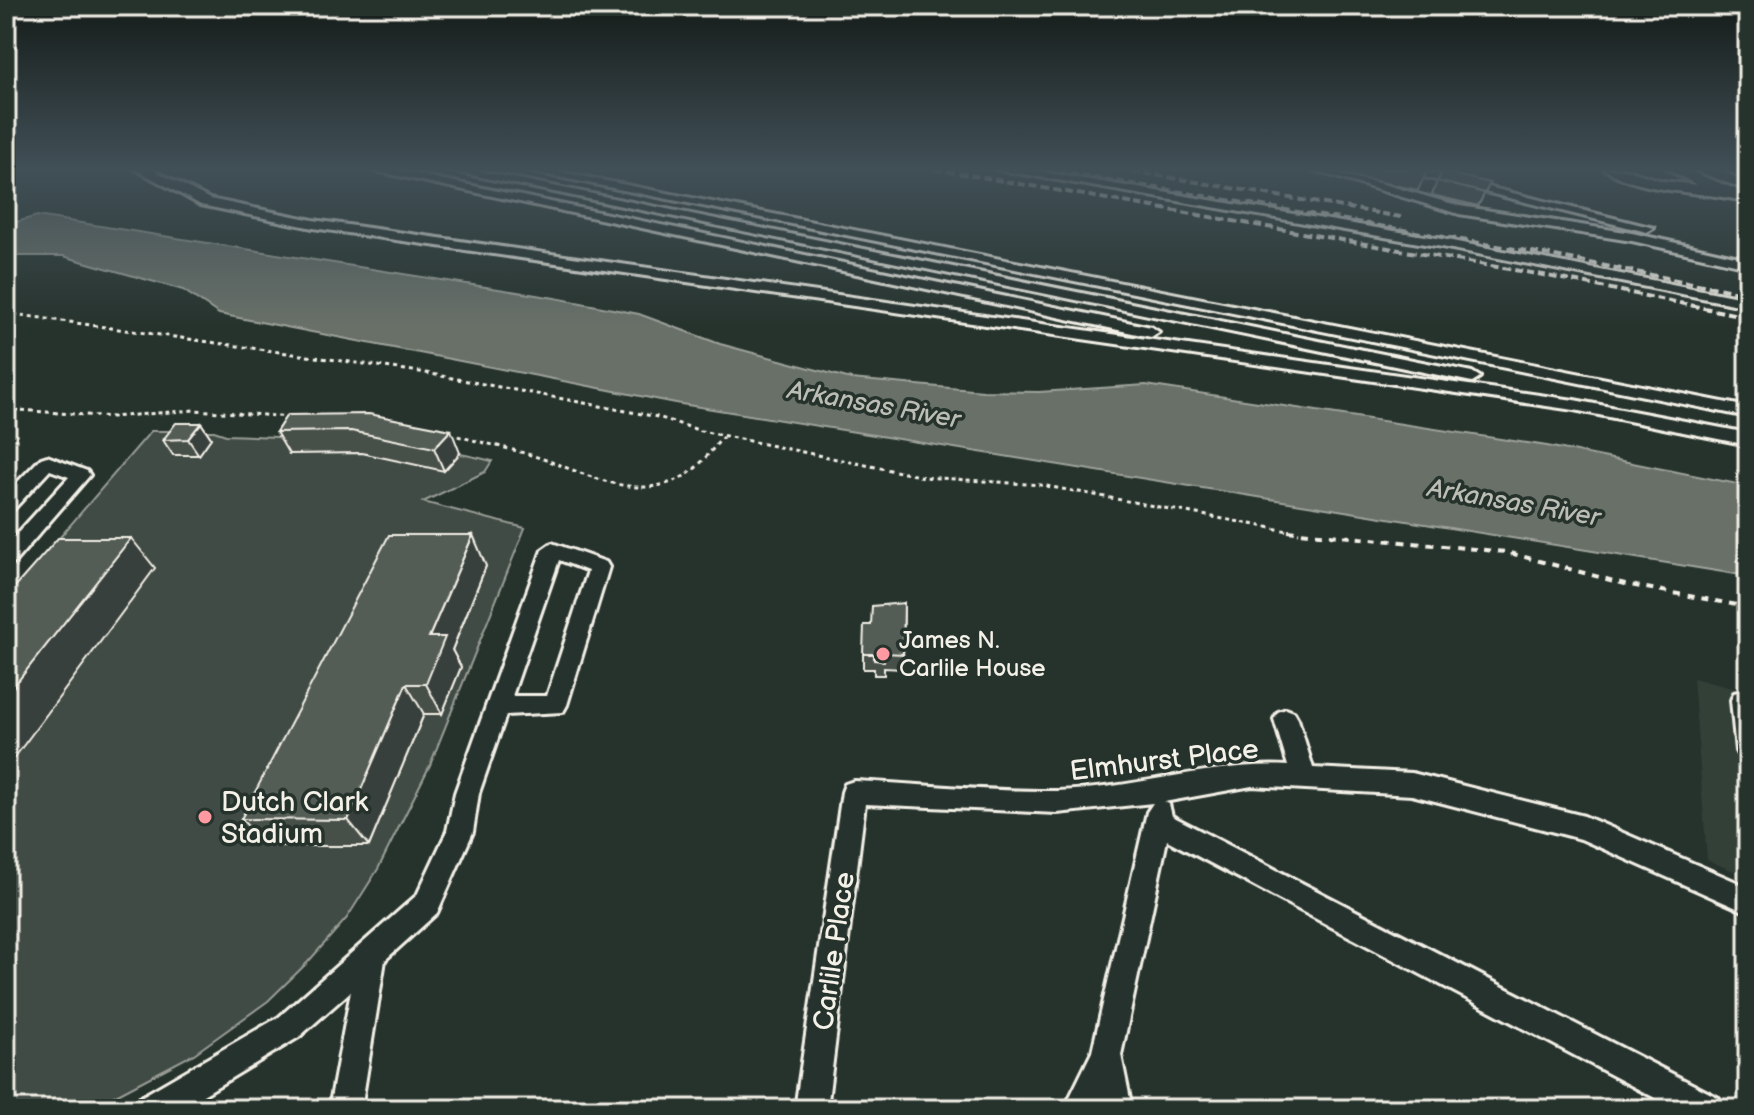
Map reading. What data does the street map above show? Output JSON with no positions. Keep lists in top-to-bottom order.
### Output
{
  "streets": {
    "street": ["Elmhurst Place", "Carlile Place"]
  },
  "crossings": [
    ["Elmhurst Place", "Carlile Place"]
  ],
  "water": ["Arkansas River"],
  "places": ["James N. Carlile House", "Dutch Clark Stadium"]
}
